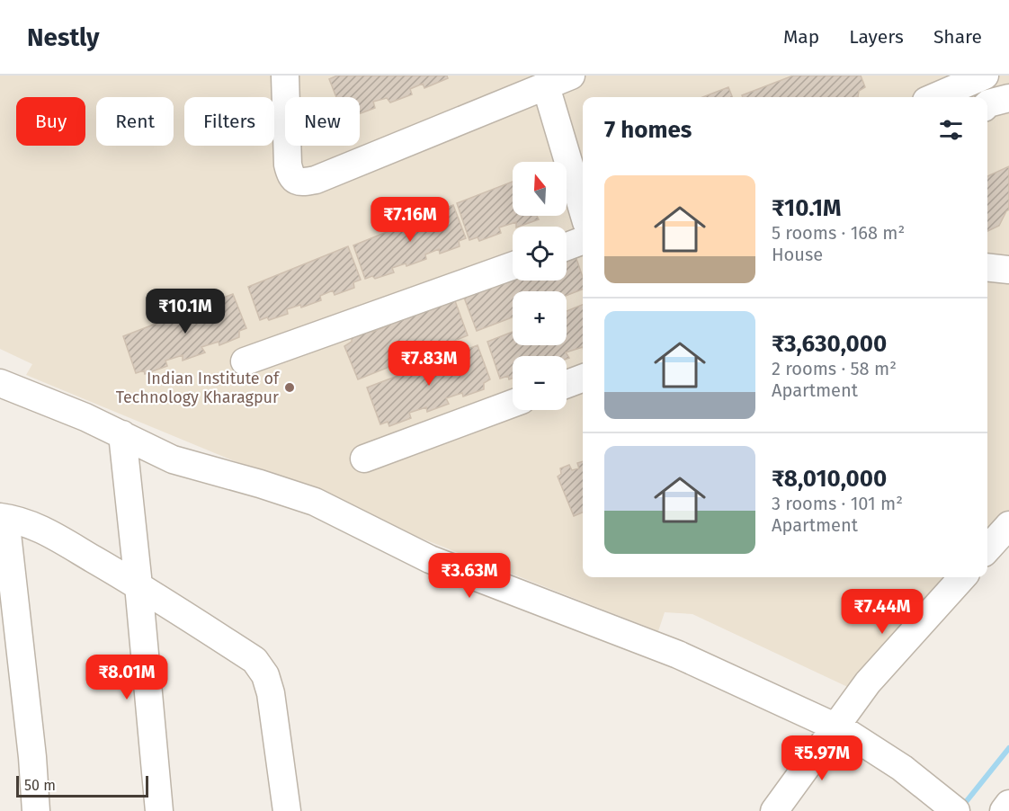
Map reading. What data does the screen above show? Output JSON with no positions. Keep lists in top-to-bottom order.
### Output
{
  "places": ["Indian Institute of Technology Kharagpur"],
  "scale_bar": "50 m",
  "north": "top",
  "page": {
    "header": "Nestly",
    "nav": ["Map", "Layers", "Share"],
    "chip": [
      "Buy",
      "Rent",
      "Filters",
      "New"
    ],
    "heading": "7 homes",
    "map_buttons": ["+", "−"],
    "list": [
      {
        "name": "₹10.1M",
        "note": "5 rooms · 168 m² · House"
      },
      {
        "name": "₹3,630,000",
        "note": "2 rooms · 58 m² · Apartment"
      },
      {
        "name": "₹8,010,000",
        "note": "3 rooms · 101 m² · Apartment"
      }
    ],
    "price": [
      "₹7.16M",
      "₹10.1M",
      "₹7.83M",
      "₹3.63M",
      "₹7.44M",
      "₹8.01M",
      "₹5.97M"
    ],
    "scale": "50 m"
  }
}
